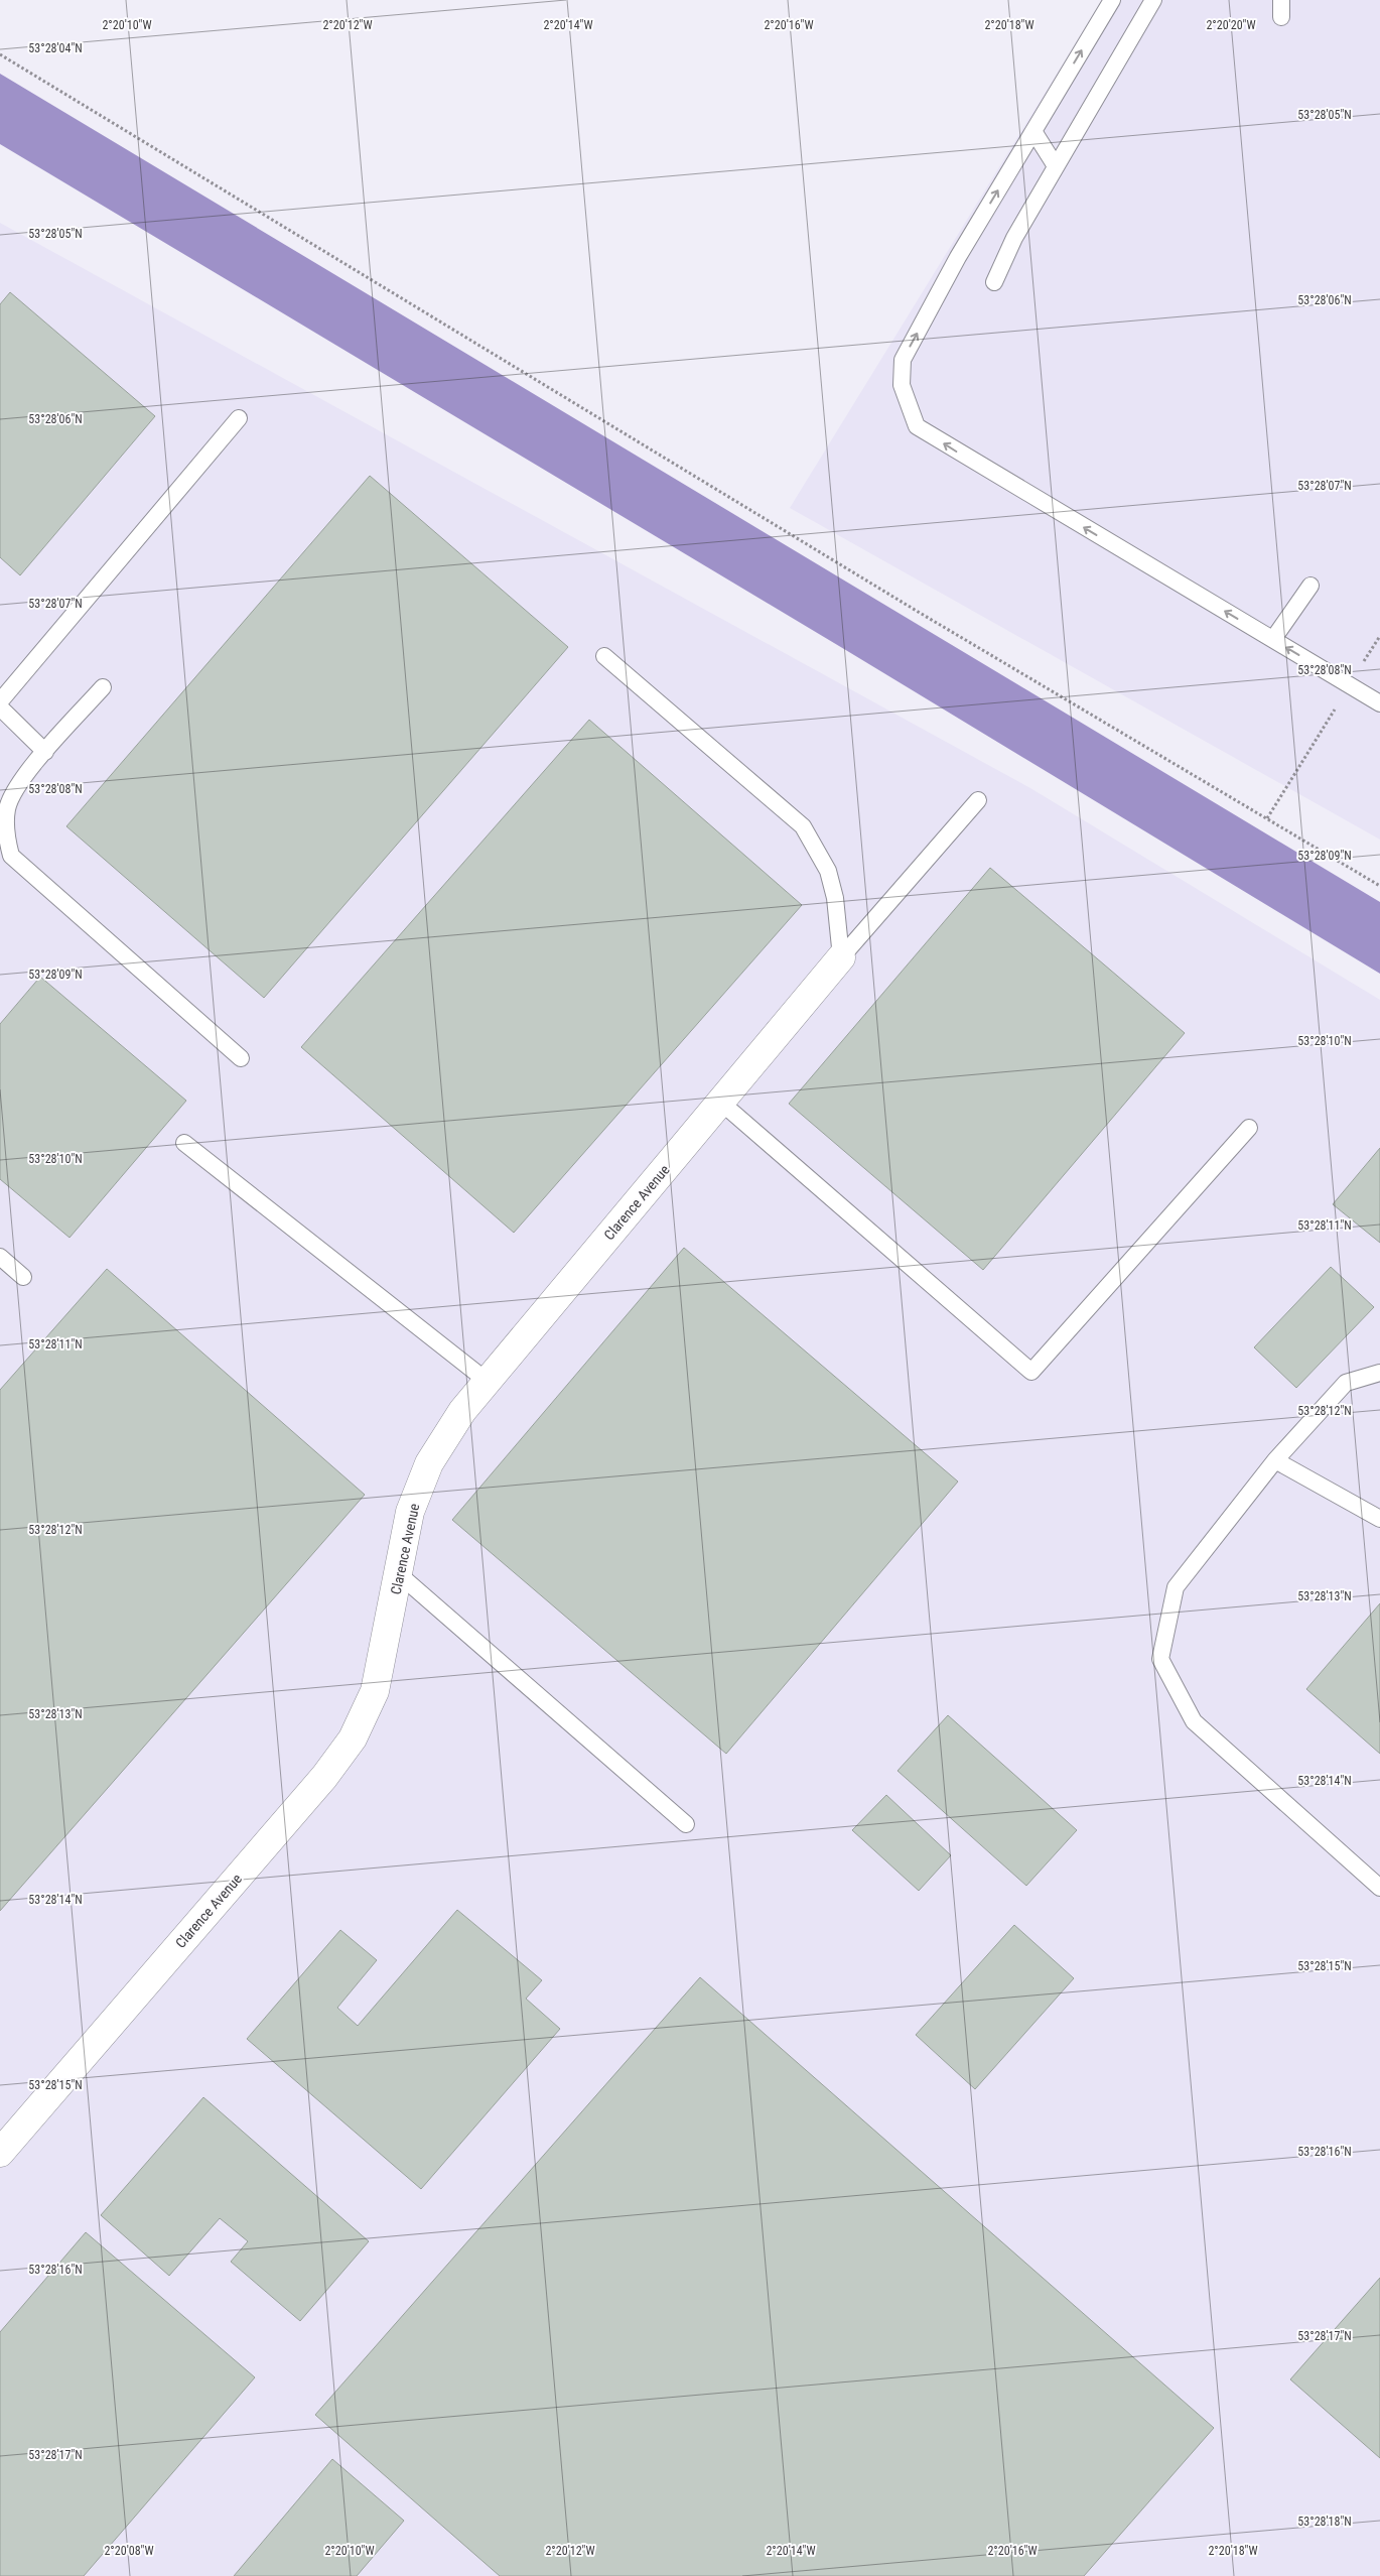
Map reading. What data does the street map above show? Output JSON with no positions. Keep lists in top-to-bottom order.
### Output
{
  "streets": {
    "street": ["Clarence Avenue"]
  },
  "coordinates": [
    "2°20'10\"W",
    "2°20'12\"W",
    "2°20'14\"W",
    "2°20'16\"W",
    "2°20'18\"W",
    "2°20'20\"W",
    "53°28'04\"N",
    "53°28'05\"N",
    "53°28'06\"N",
    "53°28'07\"N",
    "53°28'08\"N",
    "53°28'09\"N",
    "53°28'10\"N",
    "53°28'11\"N",
    "53°28'12\"N",
    "53°28'13\"N",
    "53°28'14\"N",
    "53°28'15\"N",
    "53°28'16\"N",
    "53°28'17\"N",
    "53°28'18\"N",
    "2°20'08\"W"
  ]
}
